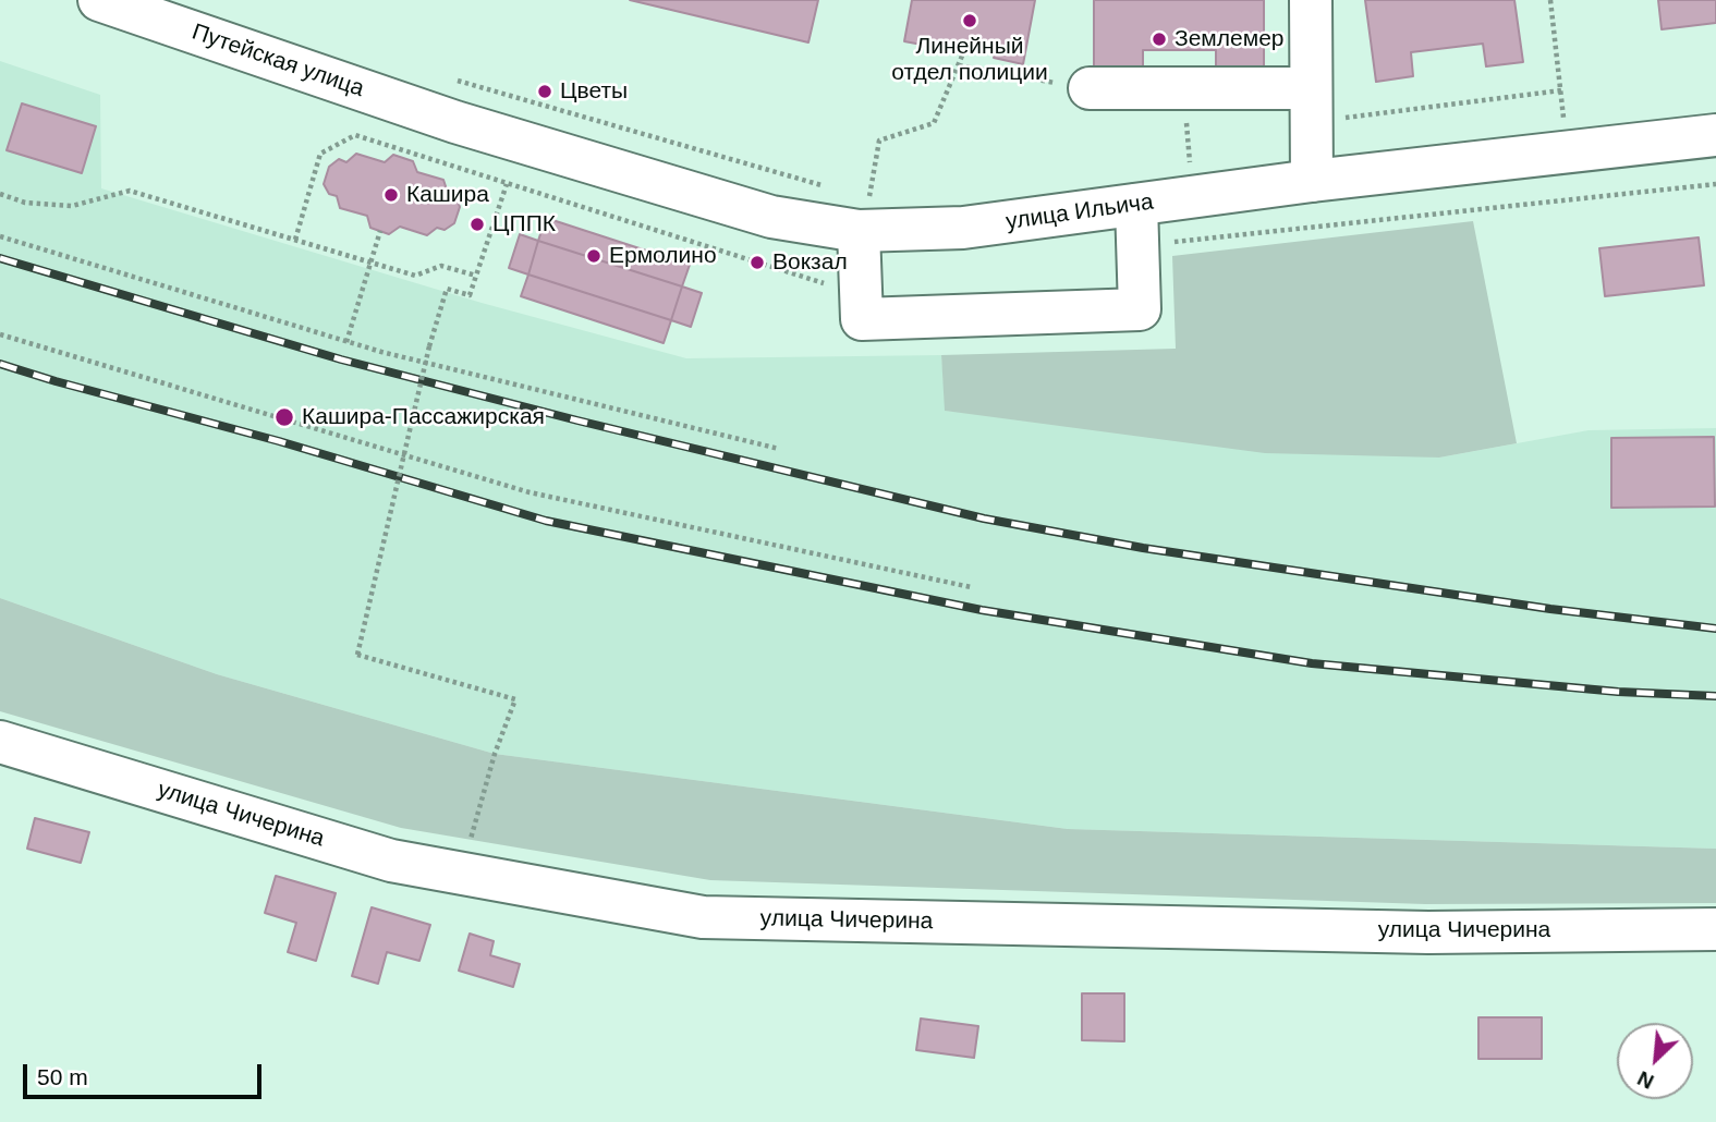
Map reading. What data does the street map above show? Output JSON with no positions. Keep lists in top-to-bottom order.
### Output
{
  "streets": {
    "street": ["Путейская улица", "улица Ильича", "улица Чичерина"]
  },
  "crossings": [
    ["Путейская улица", "улица Ильича"]
  ],
  "places": [
    "Линейный отдел полиции",
    "Землемер",
    "Цветы",
    "Кашира",
    "ЦППК",
    "Ермолино",
    "Вокзал",
    "Кашира-Пассажирская"
  ],
  "scale_bar": "50 m",
  "north": "bottom left"
}
